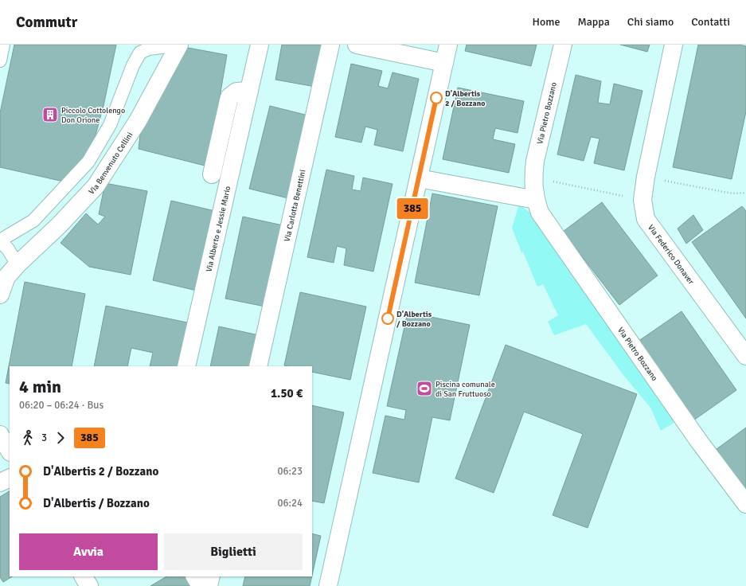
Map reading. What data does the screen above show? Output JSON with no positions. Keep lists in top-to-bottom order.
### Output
{
  "streets": {
    "street": [
      "Via Pietro Bozzano",
      "Via Benvenuto Cellini",
      "Via Carlotta Benettini",
      "Via Alberto e Jessie Mario",
      "Via Federico Donaver"
    ]
  },
  "places": {
    "other": ["D'Albertis 2 / Bozzano", "D'Albertis / Bozzano"],
    "building": ["Piccolo Cottolengo Don Orione"],
    "sports": ["Piscina comunale di San Fruttuoso"]
  },
  "lines": ["bus line 385"],
  "page": {
    "header": "Commutr",
    "nav": [
      "Home",
      "Mappa",
      "Chi siamo",
      "Contatti"
    ],
    "on_map": "385",
    "heading": ["4 min", "06:20 – 06:24 · Bus", "1.50 €"],
    "legs": ["3", "385"],
    "list": [
      {
        "name": "D'Albertis 2 / Bozzano",
        "value": "06:23"
      },
      {
        "name": "D'Albertis / Bozzano",
        "value": "06:24"
      }
    ],
    "buttons": ["Avvia", "Biglietti"]
  }
}
